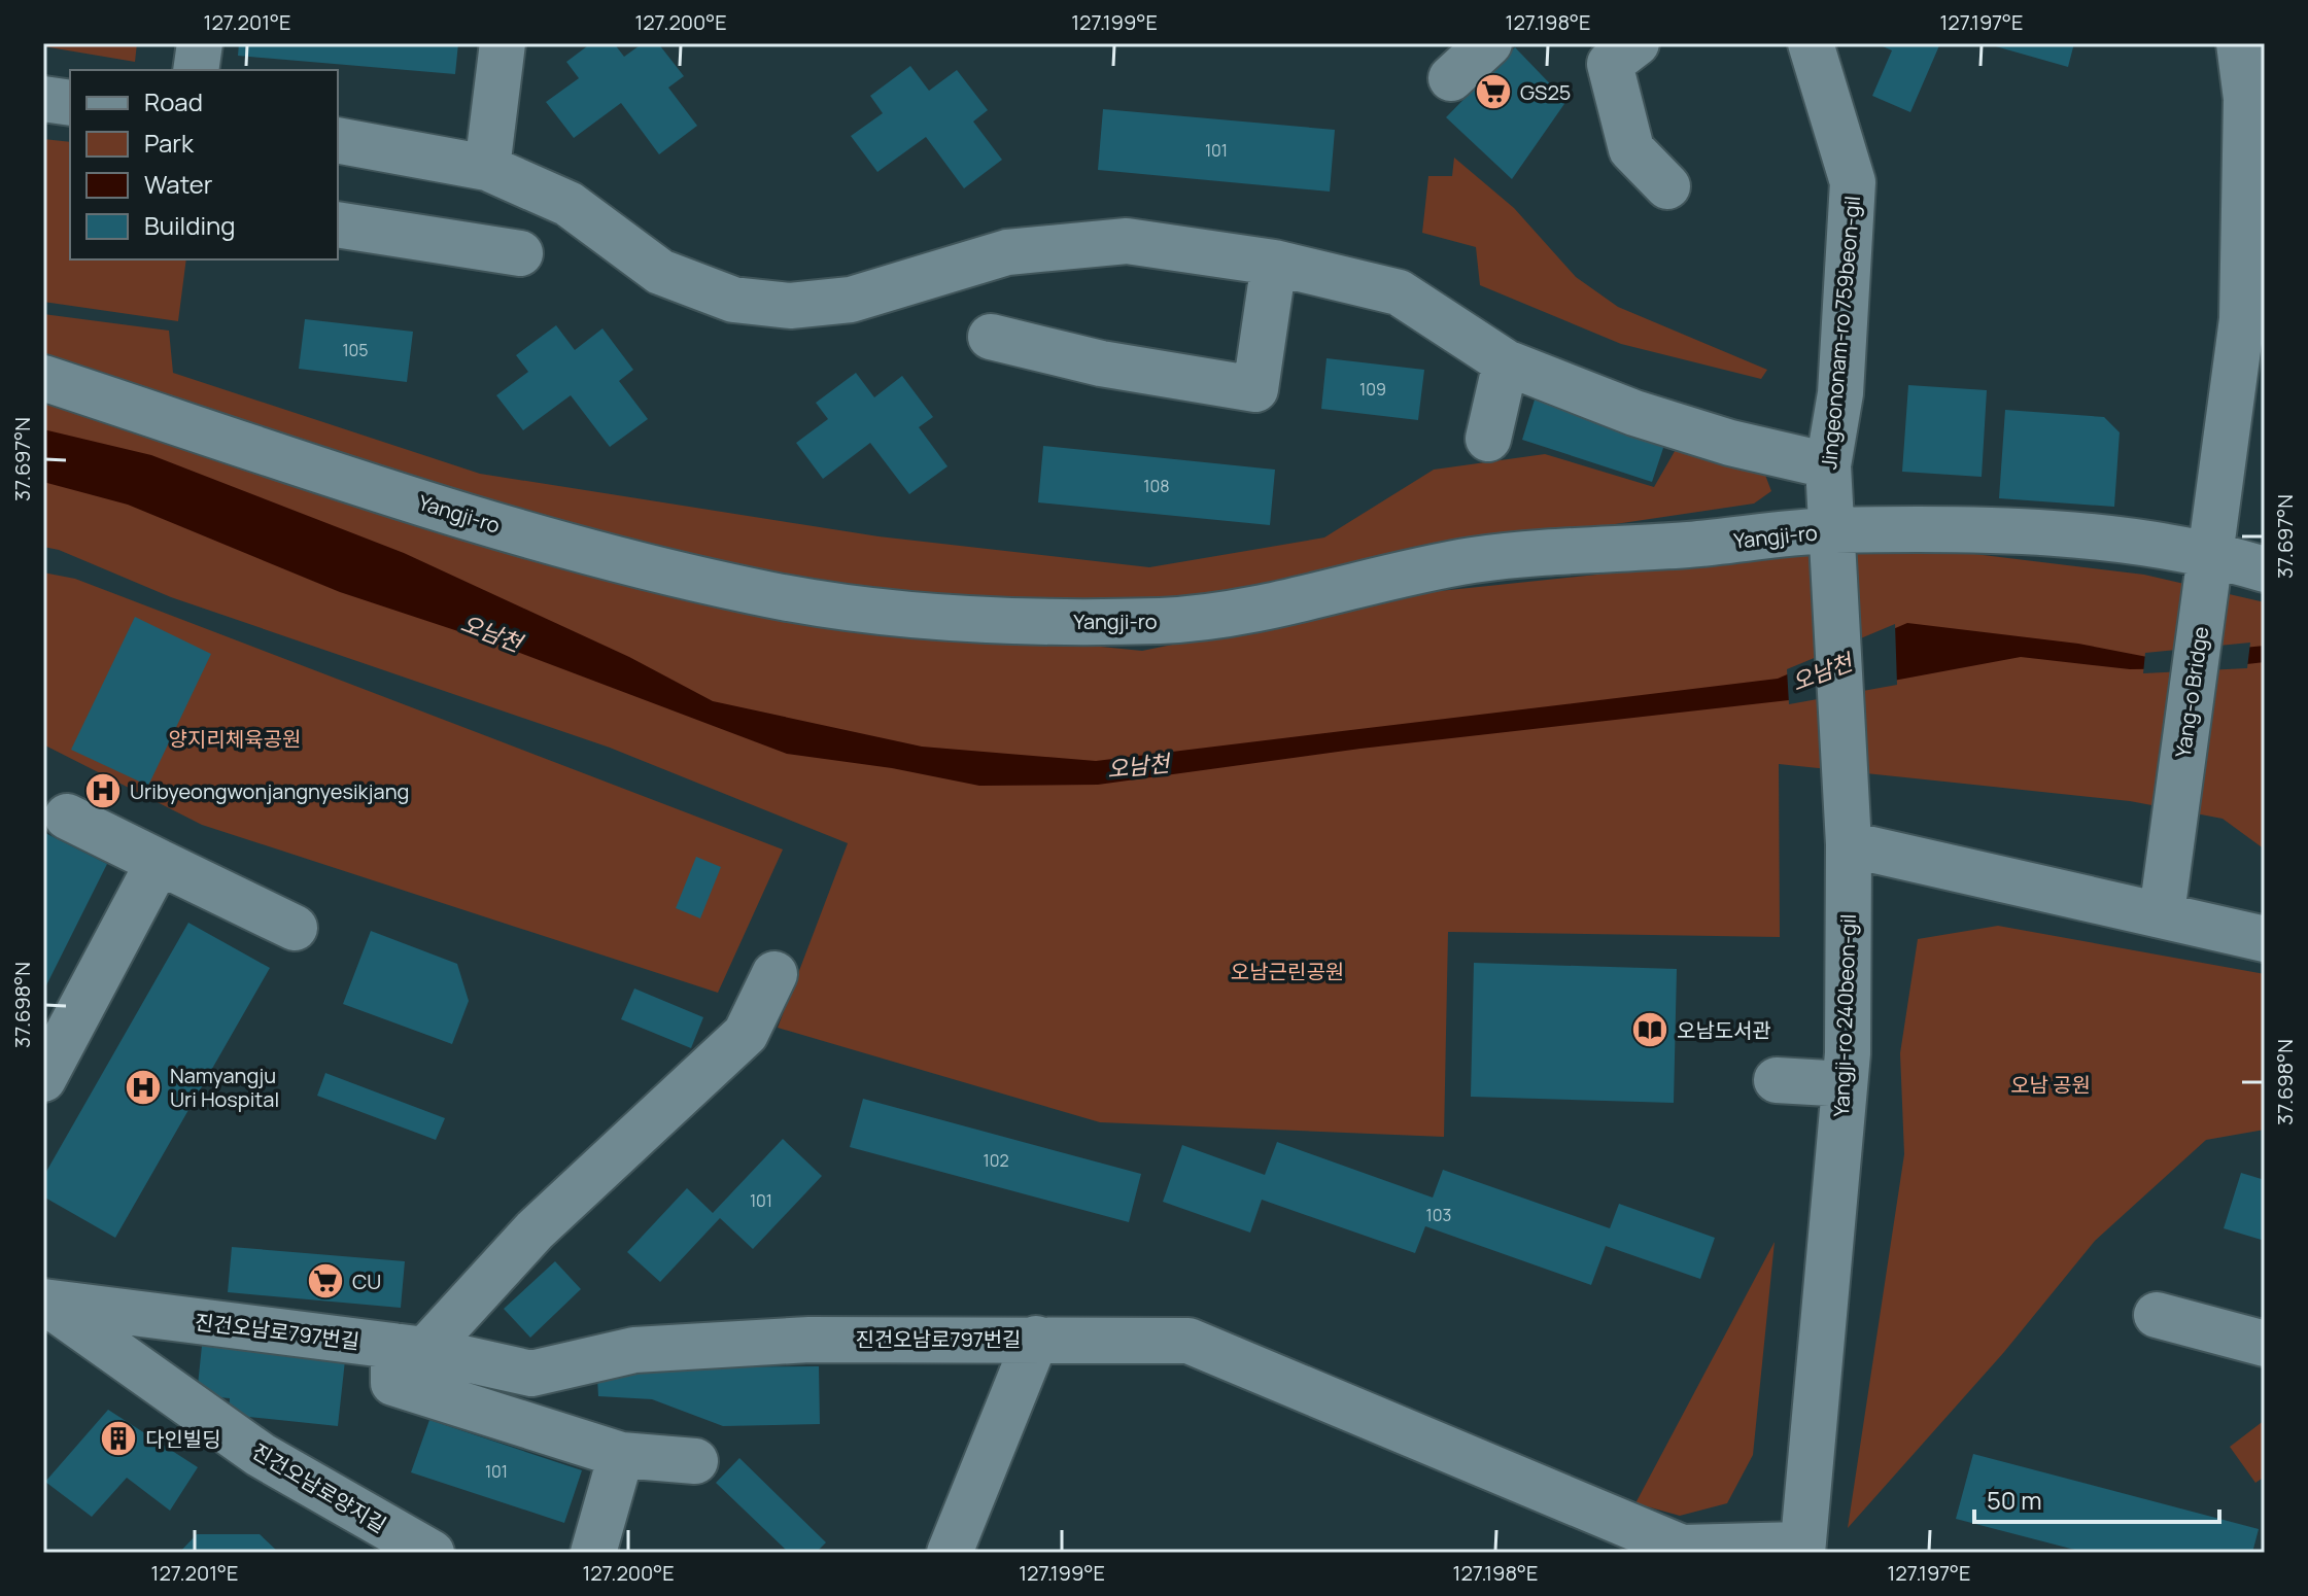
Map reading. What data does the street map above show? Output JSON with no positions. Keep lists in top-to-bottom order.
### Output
{
  "streets": {
    "street": [
      "Jingeononam-ro 759beon-gil",
      "Yangji-ro",
      "Yang-o Bridge",
      "Yangji-ro 240beon-gil",
      "진건오남로797번길",
      "진건오남로양지길"
    ]
  },
  "crossings": [
    ["Jingeononam-ro 759beon-gil", "Yangji-ro"],
    ["Jingeononam-ro 759beon-gil", "Yangji-ro 240beon-gil"],
    ["Yangji-ro", "Yang-o Bridge"],
    ["Yangji-ro 240beon-gil", "진건오남로797번길"],
    ["진건오남로797번길", "진건오남로양지길"]
  ],
  "water": ["오남천"],
  "parks": ["양지리체육공원", "오남근린공원", "오남 공원"],
  "places": {
    "supermarket": ["GS25", "CU"],
    "hospital": ["Uribyeongwonjangnyesikjang", "Namyangju Uri Hospital"],
    "library": ["오남도서관"],
    "building": ["다인빌딩"]
  },
  "house_numbers": [
    "101",
    "105",
    "109",
    "108",
    "102",
    "101",
    "103",
    "101"
  ],
  "legend": [
    "Road",
    "Park",
    "Water",
    "Building"
  ],
  "scale_bar": "50 m",
  "coordinates": [
    "127.201°E",
    "127.200°E",
    "127.199°E",
    "127.198°E",
    "127.197°E",
    "37.697°N",
    "37.698°N"
  ]
}
